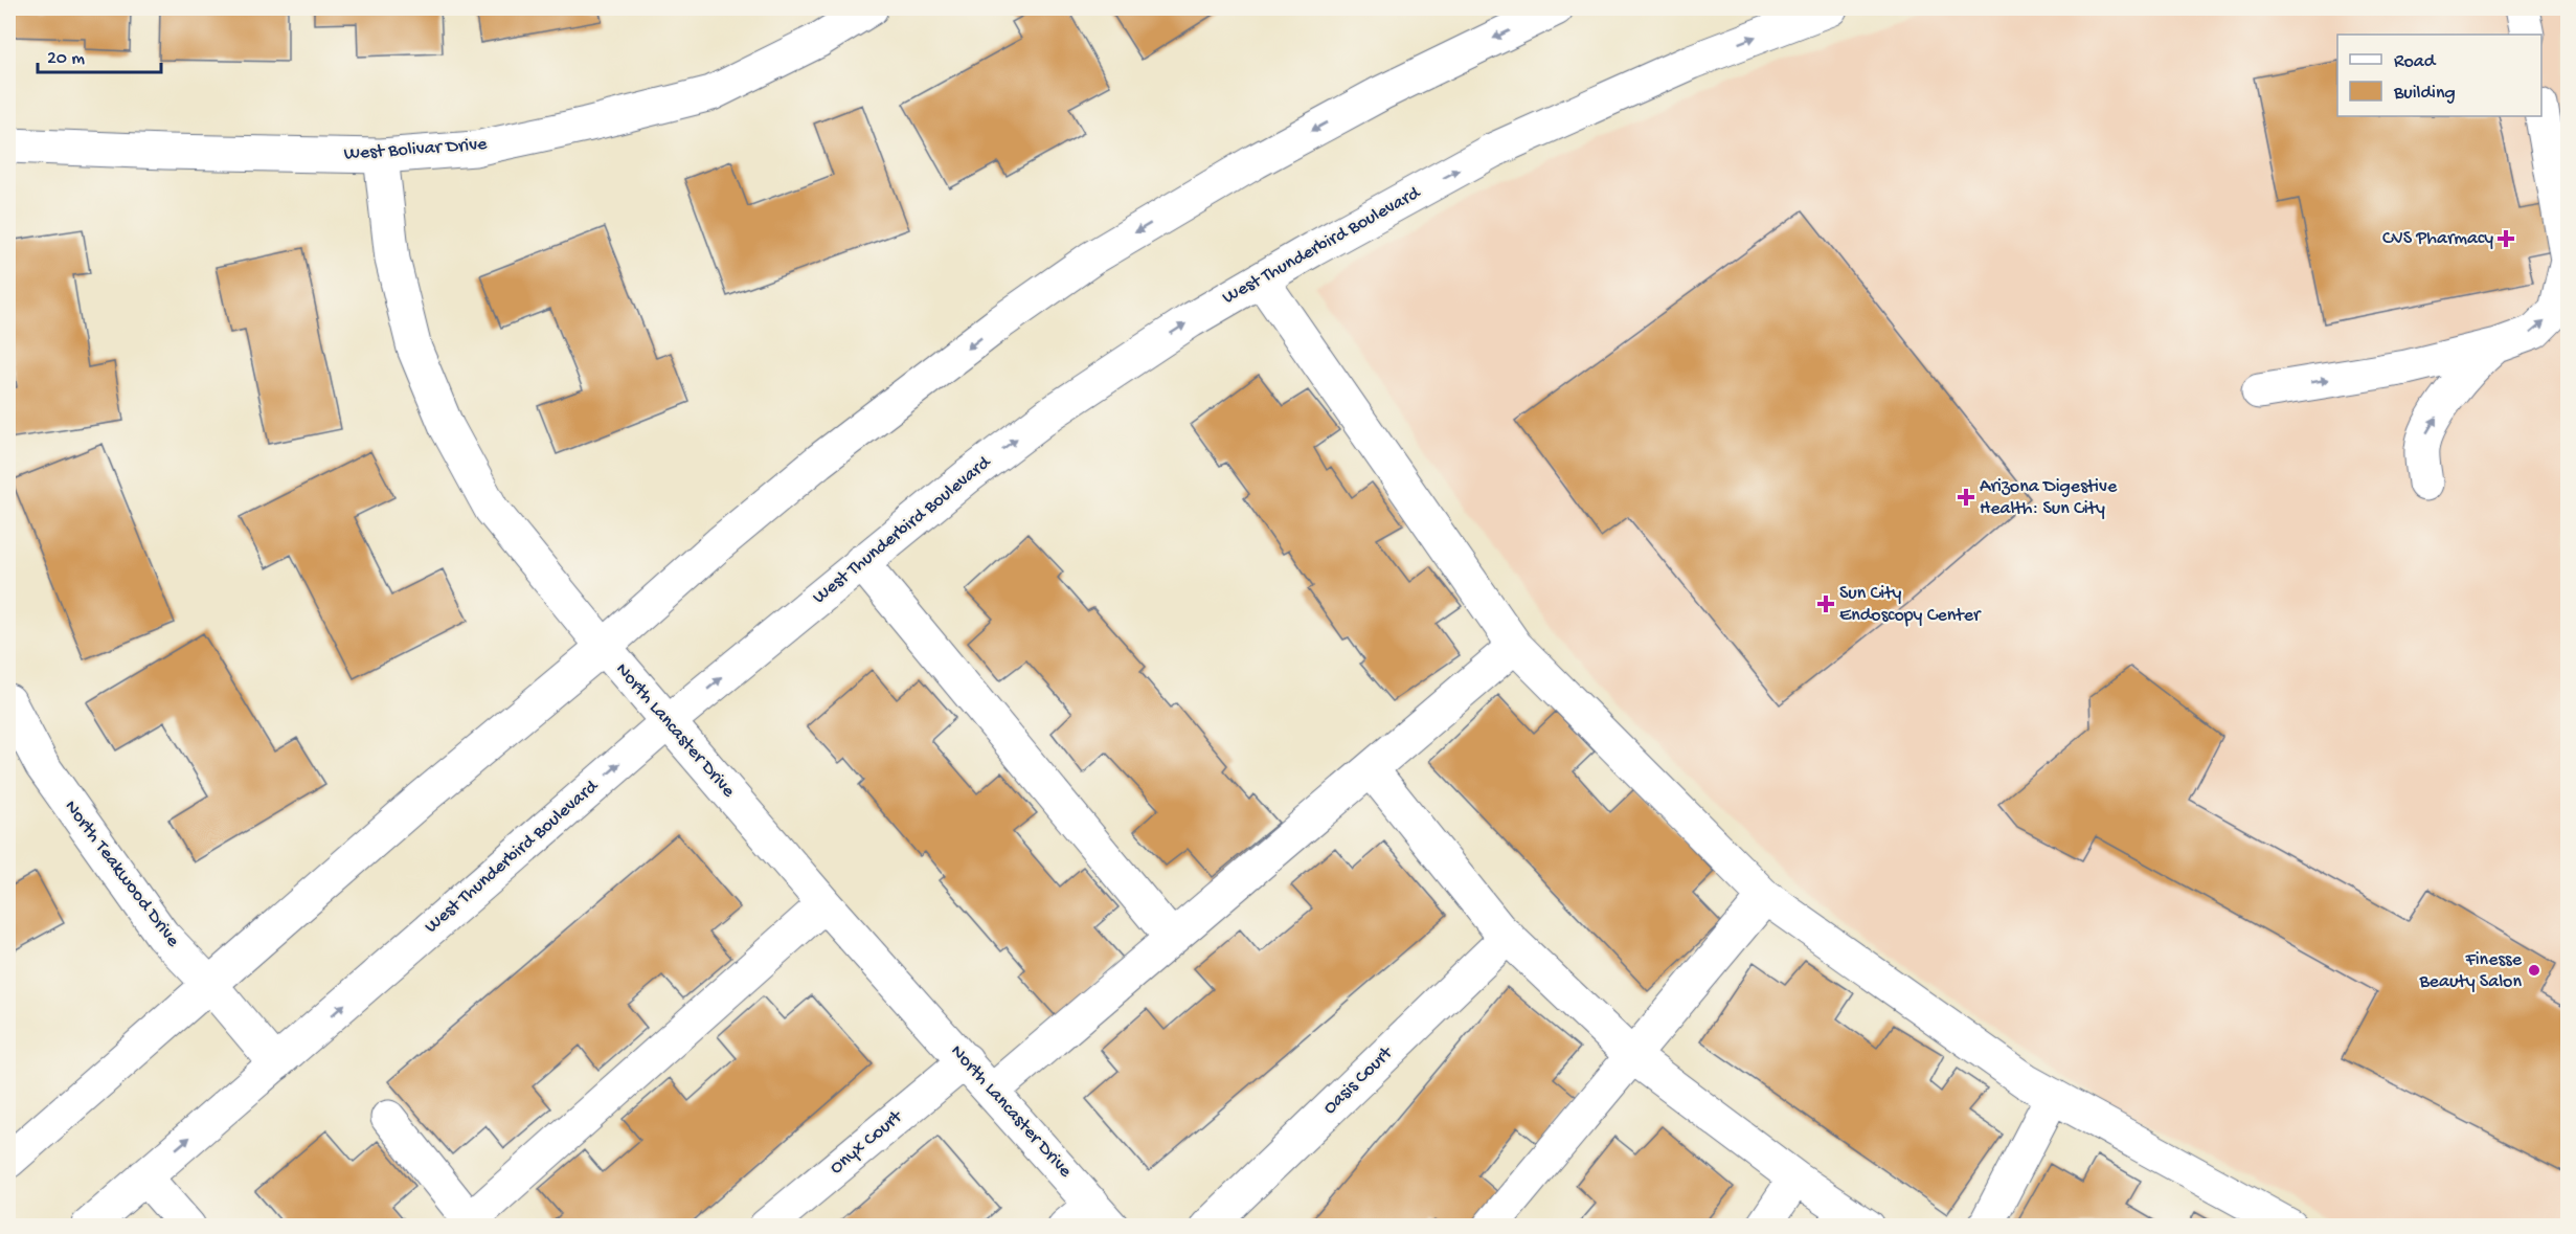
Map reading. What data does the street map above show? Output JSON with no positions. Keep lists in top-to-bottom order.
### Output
{
  "streets": {
    "street": [
      "West Bolivar Drive",
      "West Thunderbird Boulevard",
      "North Lancaster Drive",
      "North Teakwood Drive",
      "Oasis Court",
      "Onyx Court"
    ]
  },
  "crossings": [
    ["West Bolivar Drive", "North Lancaster Drive"],
    ["West Thunderbird Boulevard", "North Lancaster Drive"],
    ["West Thunderbird Boulevard", "North Teakwood Drive"],
    ["North Lancaster Drive", "Onyx Court"]
  ],
  "places": {
    "health": ["CVS Pharmacy", "Arizona Digestive Health: Sun City", "Sun City Endoscopy Center"],
    "other": ["Finesse Beauty Salon"]
  },
  "legend": ["Road", "Building"],
  "scale_bar": "20 m"
}
